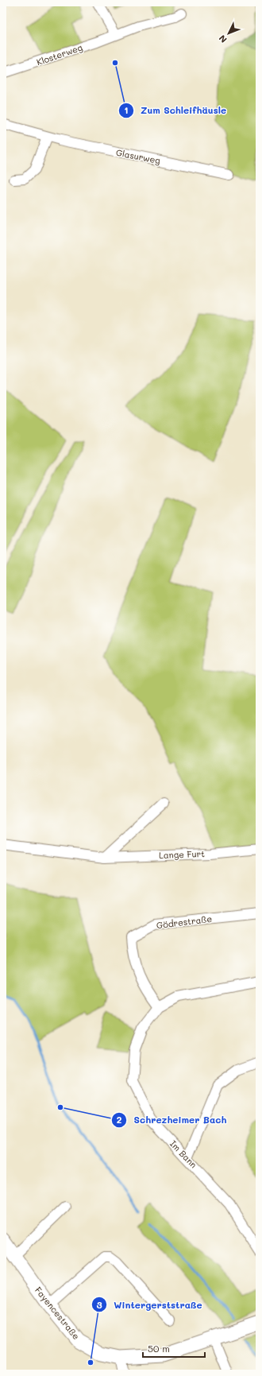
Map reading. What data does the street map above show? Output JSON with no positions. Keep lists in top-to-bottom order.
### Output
{
  "streets": {
    "street": [
      "Klosterweg",
      "Glasurweg",
      "Lange Furt",
      "Gödrestraße",
      "Im Bann",
      "Fayencestraße"
    ]
  },
  "crossings": [
    ["Gödrestraße", "Im Bann"]
  ],
  "places": ["Zum Schleifhäusle", "Schrezheimer Bach", "Wintergerststraße"],
  "scale_bar": "50 m",
  "north": "bottom left"
}
